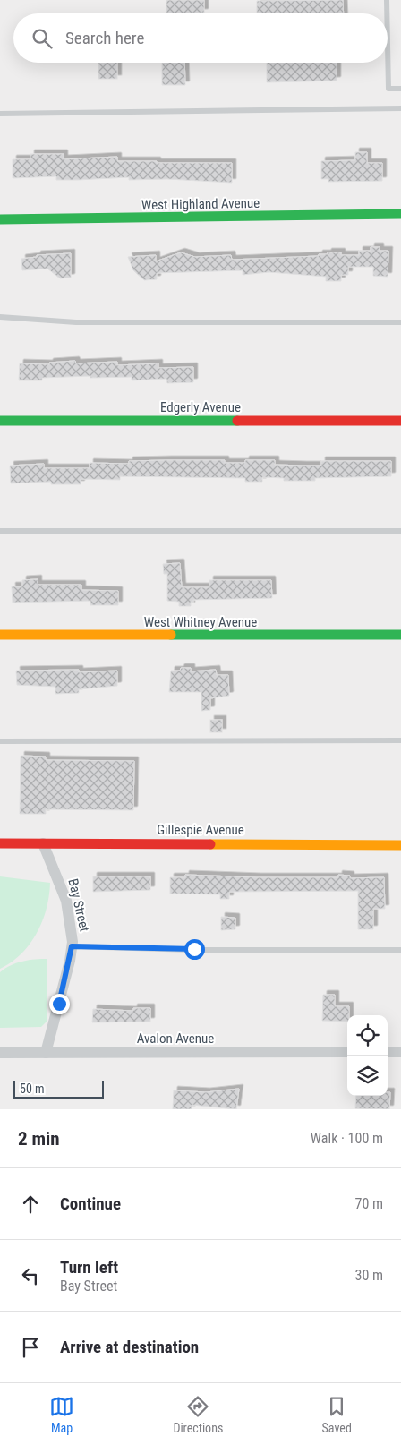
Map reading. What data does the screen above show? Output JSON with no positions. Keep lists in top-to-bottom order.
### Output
{
  "streets": {
    "street": [
      "West Highland Avenue",
      "Edgerly Avenue",
      "West Whitney Avenue",
      "Gillespie Avenue",
      "Bay Street",
      "Avalon Avenue"
    ]
  },
  "crossings": [
    ["Gillespie Avenue", "Bay Street"],
    ["Bay Street", "Avalon Avenue"]
  ],
  "scale_bar": "50 m",
  "page": {
    "search": "Search here",
    "scale": "50 m",
    "heading": ["2 min", "Walk · 100 m"],
    "list": [
      ["Continue", "70 m"],
      ["Turn left", "Bay Street", "30 m"],
      "Arrive at destination"
    ],
    "nav": ["Map", "Directions", "Saved"]
  }
}
